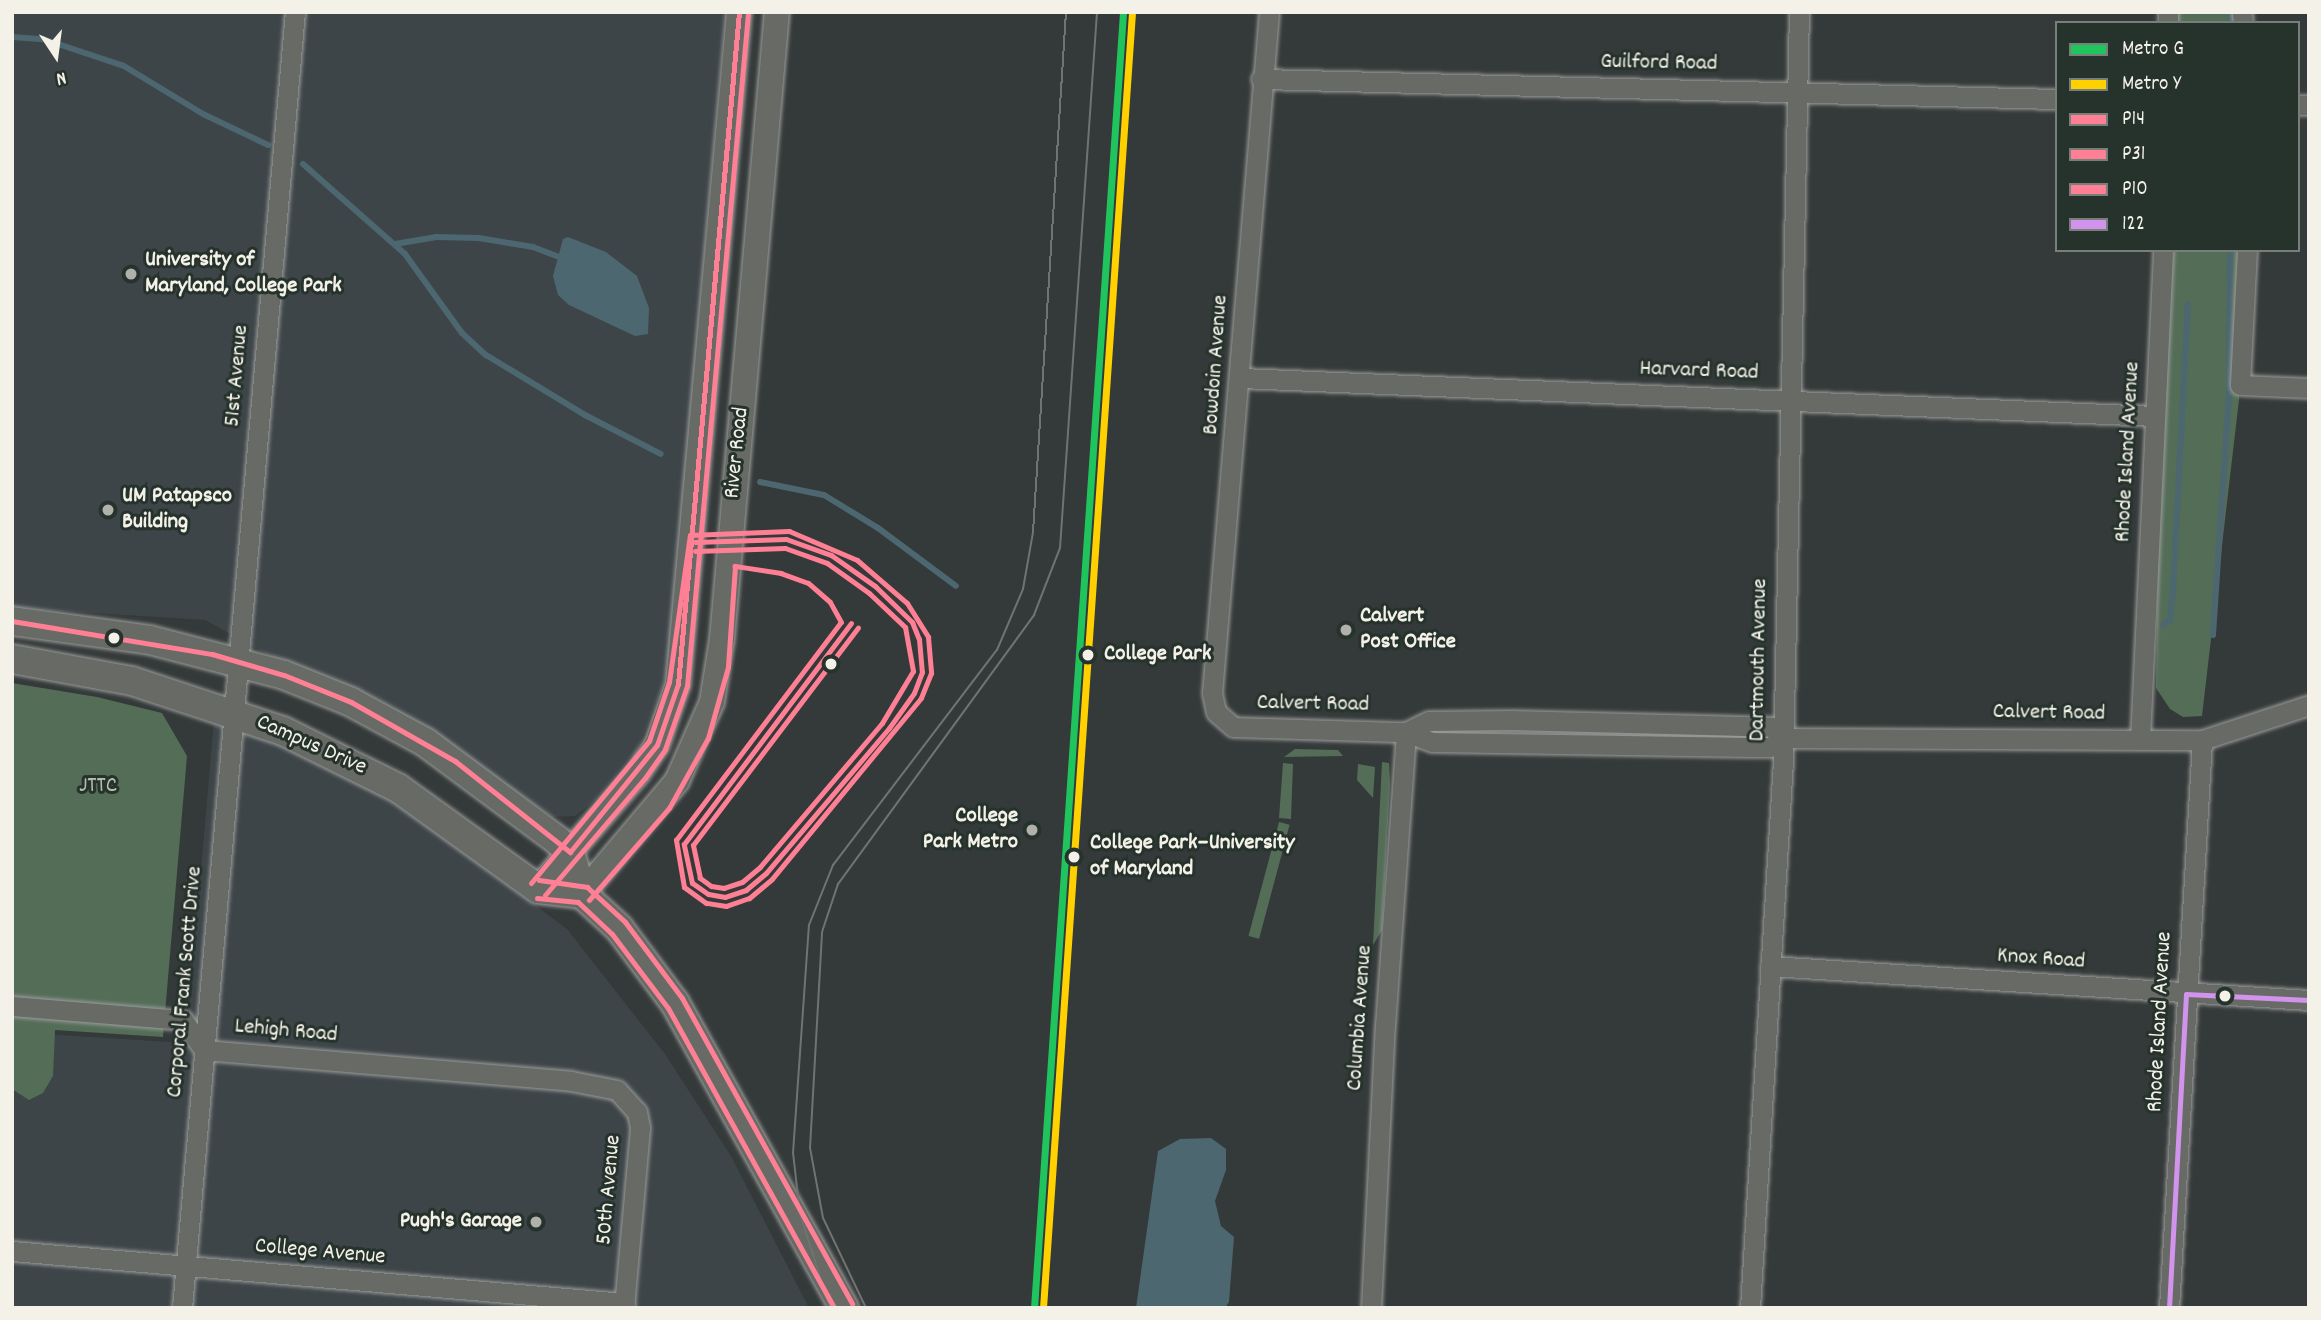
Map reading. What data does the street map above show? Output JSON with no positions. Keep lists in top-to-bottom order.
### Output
{
  "streets": {
    "main road": ["Campus Drive"],
    "street": [
      "Guilford Road",
      "Bowdoin Avenue",
      "Harvard Road",
      "51st Avenue",
      "Rhode Island Avenue",
      "River Road",
      "Dartmouth Avenue",
      "Calvert Road",
      "Knox Road",
      "Corporal Frank Scott Drive",
      "Columbia Avenue",
      "Lehigh Road",
      "50th Avenue",
      "College Avenue"
    ]
  },
  "crossings": [
    ["Guilford Road", "Bowdoin Avenue"],
    ["Guilford Road", "Dartmouth Avenue"],
    ["Bowdoin Avenue", "Harvard Road"],
    ["Bowdoin Avenue", "Calvert Road"],
    ["Harvard Road", "Rhode Island Avenue"],
    ["Harvard Road", "Dartmouth Avenue"],
    ["51st Avenue", "Corporal Frank Scott Drive"],
    ["Rhode Island Avenue", "Calvert Road"],
    ["Rhode Island Avenue", "Knox Road"],
    ["River Road", "Campus Drive"],
    ["Dartmouth Avenue", "Calvert Road"],
    ["Dartmouth Avenue", "Knox Road"],
    ["Calvert Road", "Columbia Avenue"],
    ["Campus Drive", "Corporal Frank Scott Drive"],
    ["Corporal Frank Scott Drive", "Lehigh Road"],
    ["Corporal Frank Scott Drive", "College Avenue"],
    ["Lehigh Road", "50th Avenue"],
    ["50th Avenue", "College Avenue"]
  ],
  "parks": ["JTTC"],
  "places": [
    "University of Maryland, College Park",
    "UM Patapsco Building",
    "Calvert Post Office",
    "College Park",
    "College Park Metro",
    "College Park–University of Maryland",
    "Pugh's Garage"
  ],
  "lines": [
    "metro line G",
    "transit line P14",
    "metro line Y",
    "transit line P31",
    "transit line P10",
    "transit line 122"
  ],
  "legend": [
    "Metro G",
    "Metro Y",
    "P14",
    "P31",
    "P10",
    "122"
  ],
  "north": "bottom"
}
